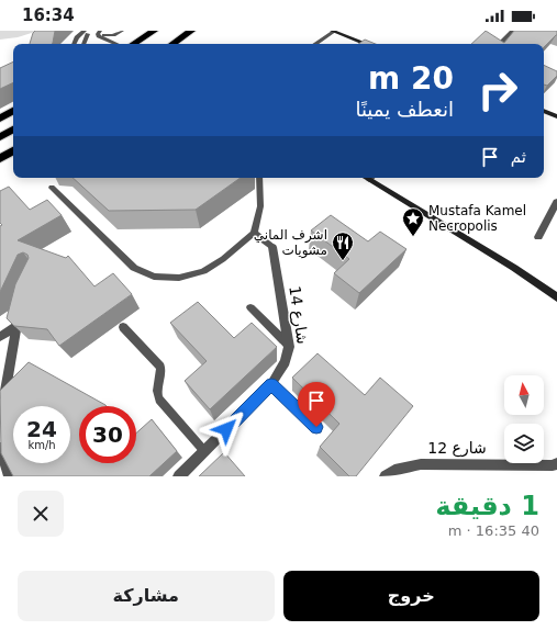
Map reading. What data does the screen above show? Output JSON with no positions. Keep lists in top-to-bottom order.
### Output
{
  "streets": {
    "street": ["شارع 14", "شارع 12"]
  },
  "places": {
    "place": ["Mustafa Kamel Necropolis"],
    "restaurant": ["اشرف الماني مشويات"]
  },
  "north": "top",
  "page": {
    "status": "16:34",
    "turn": ["20 m", "انعطف يمينًا"],
    "then": "ثم",
    "speed": "24 km/h",
    "limit": "30",
    "heading": ["1 دقيقة", "40 m · 16:35"],
    "buttons": ["خروج", "مشاركة"]
  }
}
